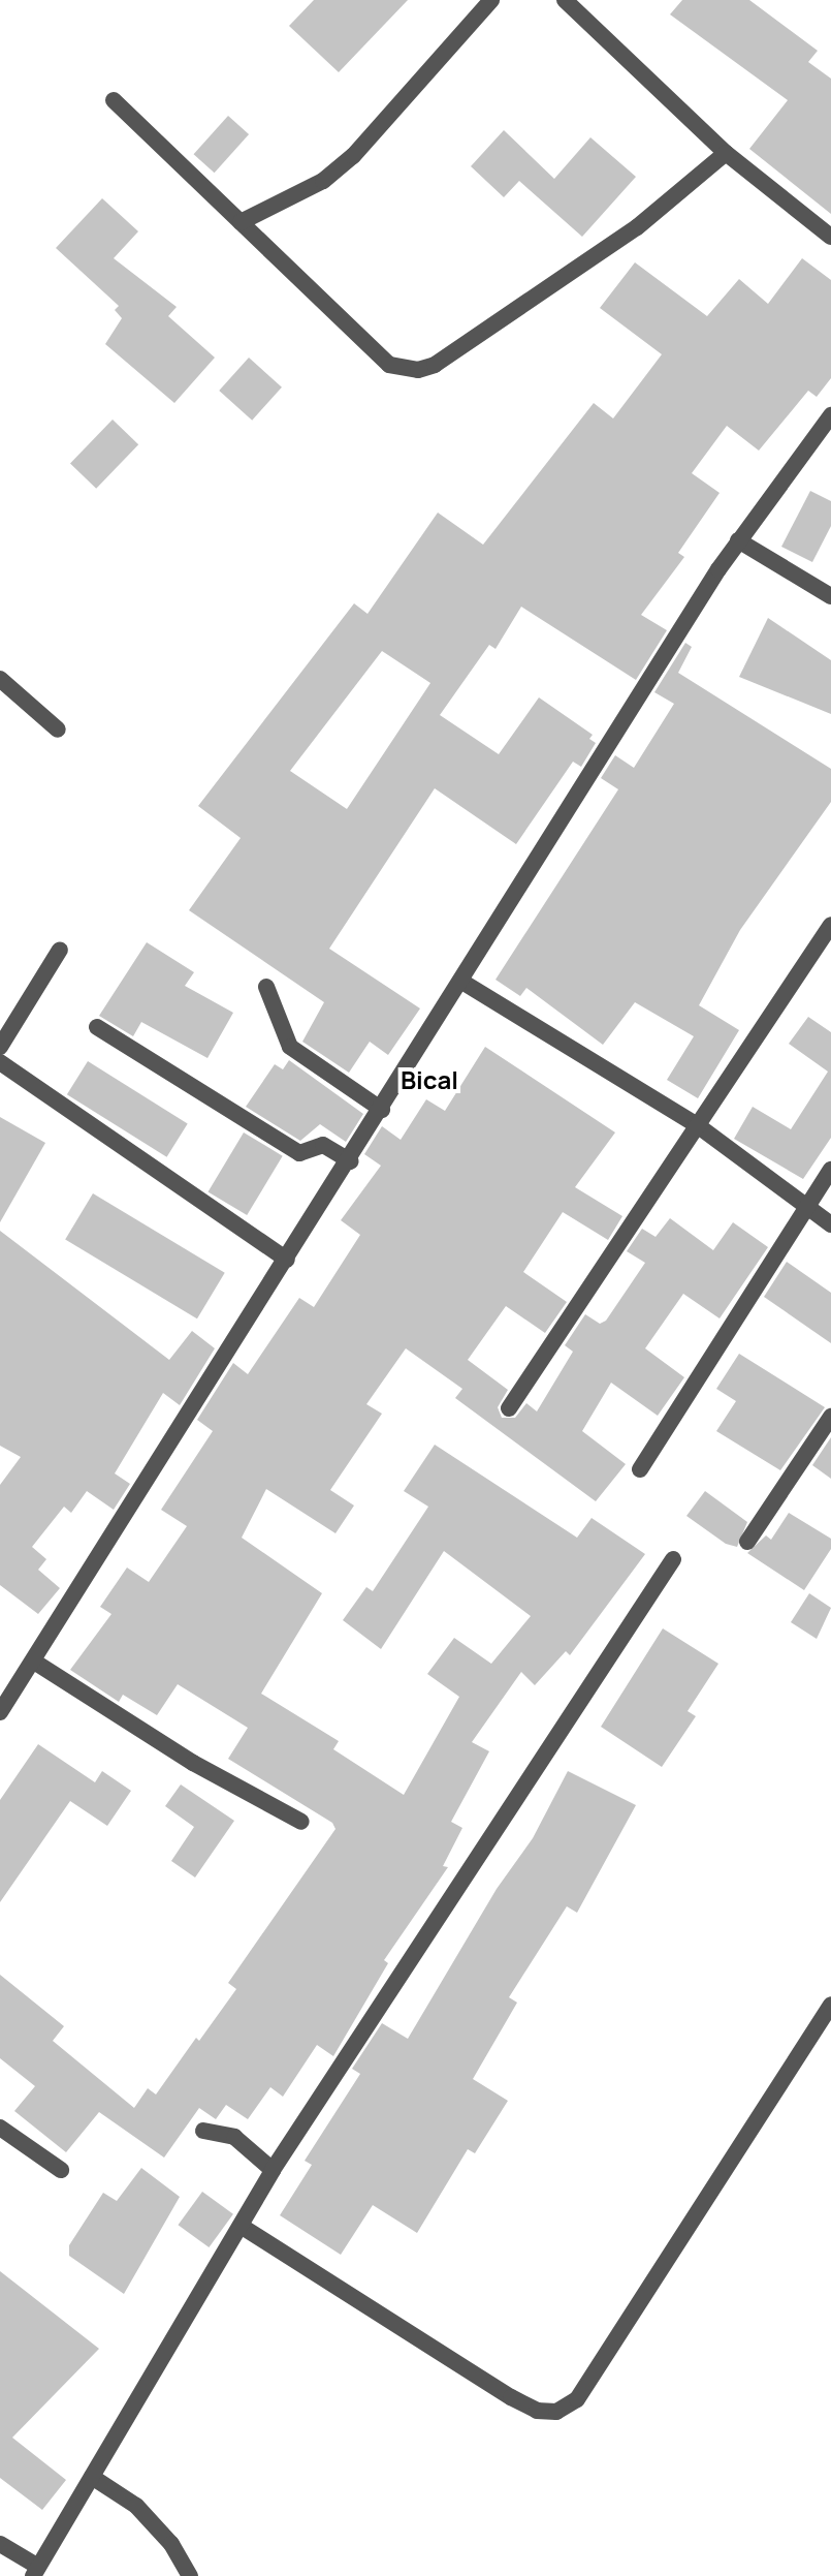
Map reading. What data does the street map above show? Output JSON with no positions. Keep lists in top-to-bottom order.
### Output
{
  "districts": ["Bical"]
}
